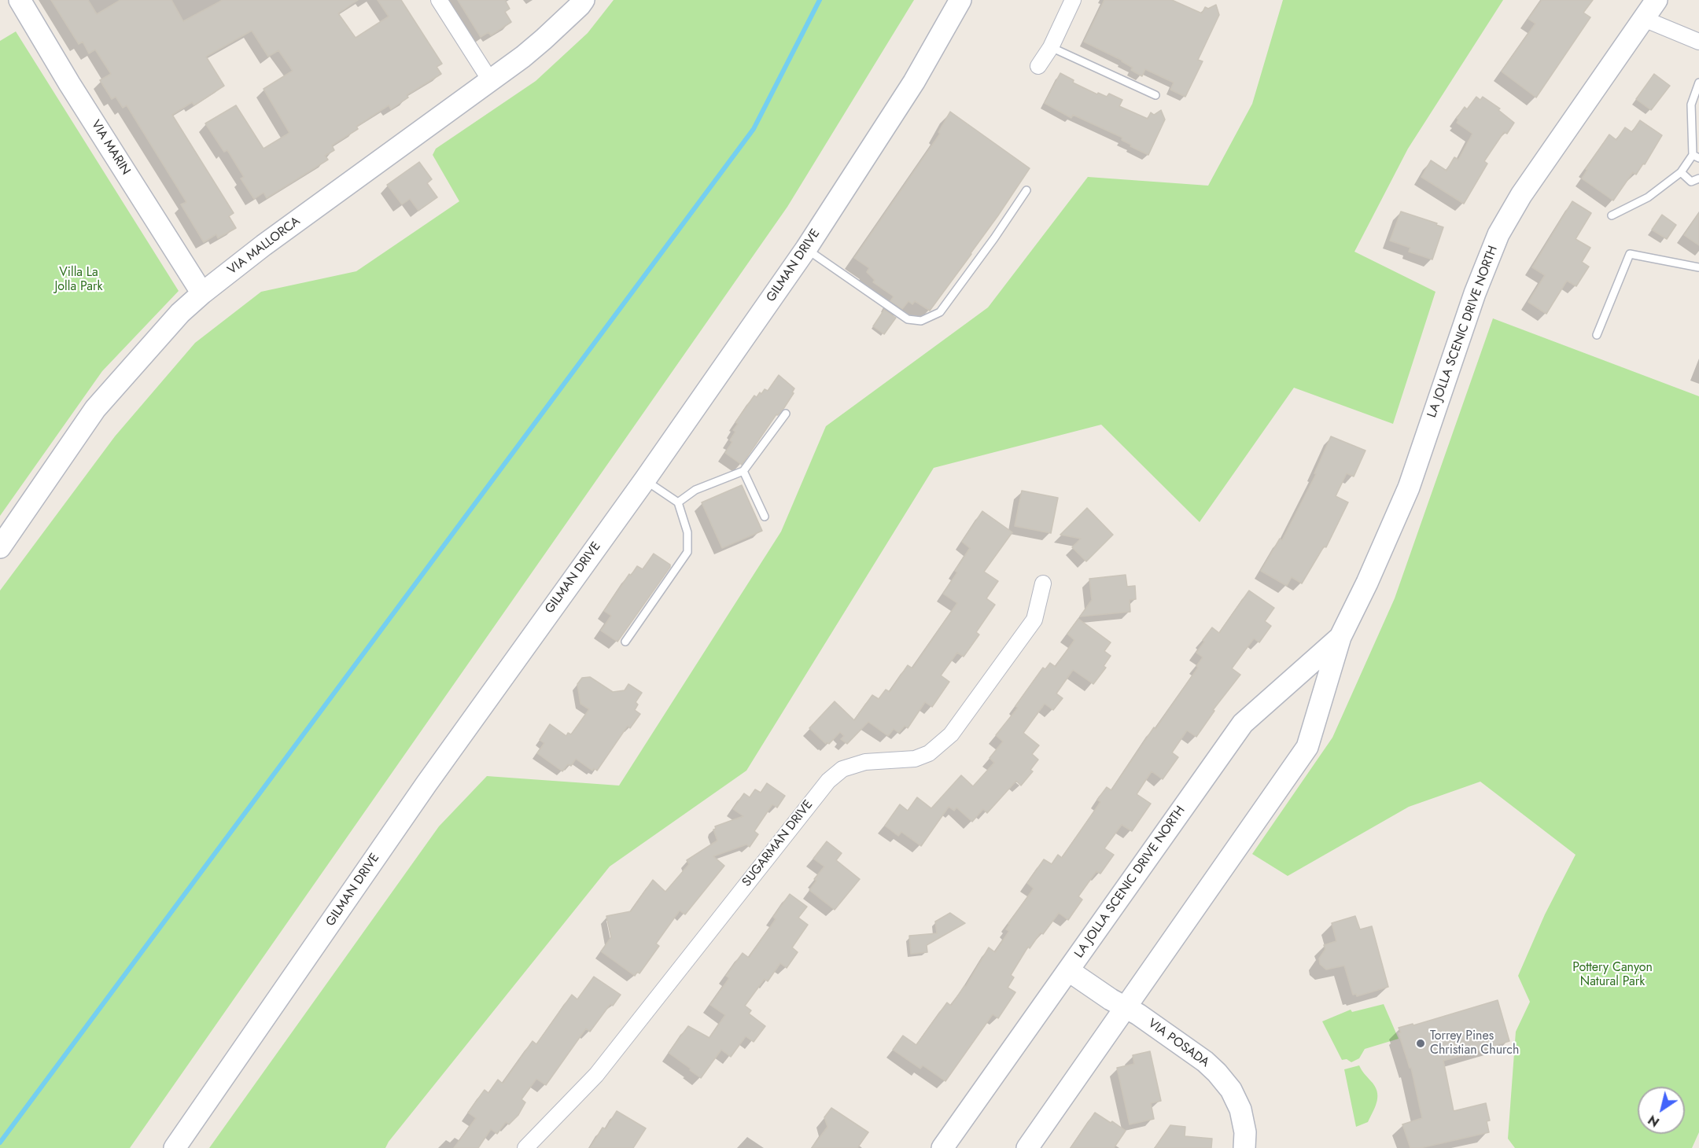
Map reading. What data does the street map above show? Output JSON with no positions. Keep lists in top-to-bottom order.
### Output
{
  "streets": {
    "main road": [
      "VIA MARIN",
      "VIA MALLORCA",
      "GILMAN DRIVE",
      "LA JOLLA SCENIC DRIVE NORTH",
      "VIA POSADA"
    ],
    "street": ["SUGARMAN DRIVE"]
  },
  "crossings": [
    ["VIA MARIN", "VIA MALLORCA"],
    ["LA JOLLA SCENIC DRIVE NORTH", "VIA POSADA"]
  ],
  "parks": ["Villa La Jolla Park", "Pottery Canyon Natural Park"],
  "places": ["Torrey Pines Christian Church"],
  "north": "bottom left"
}
